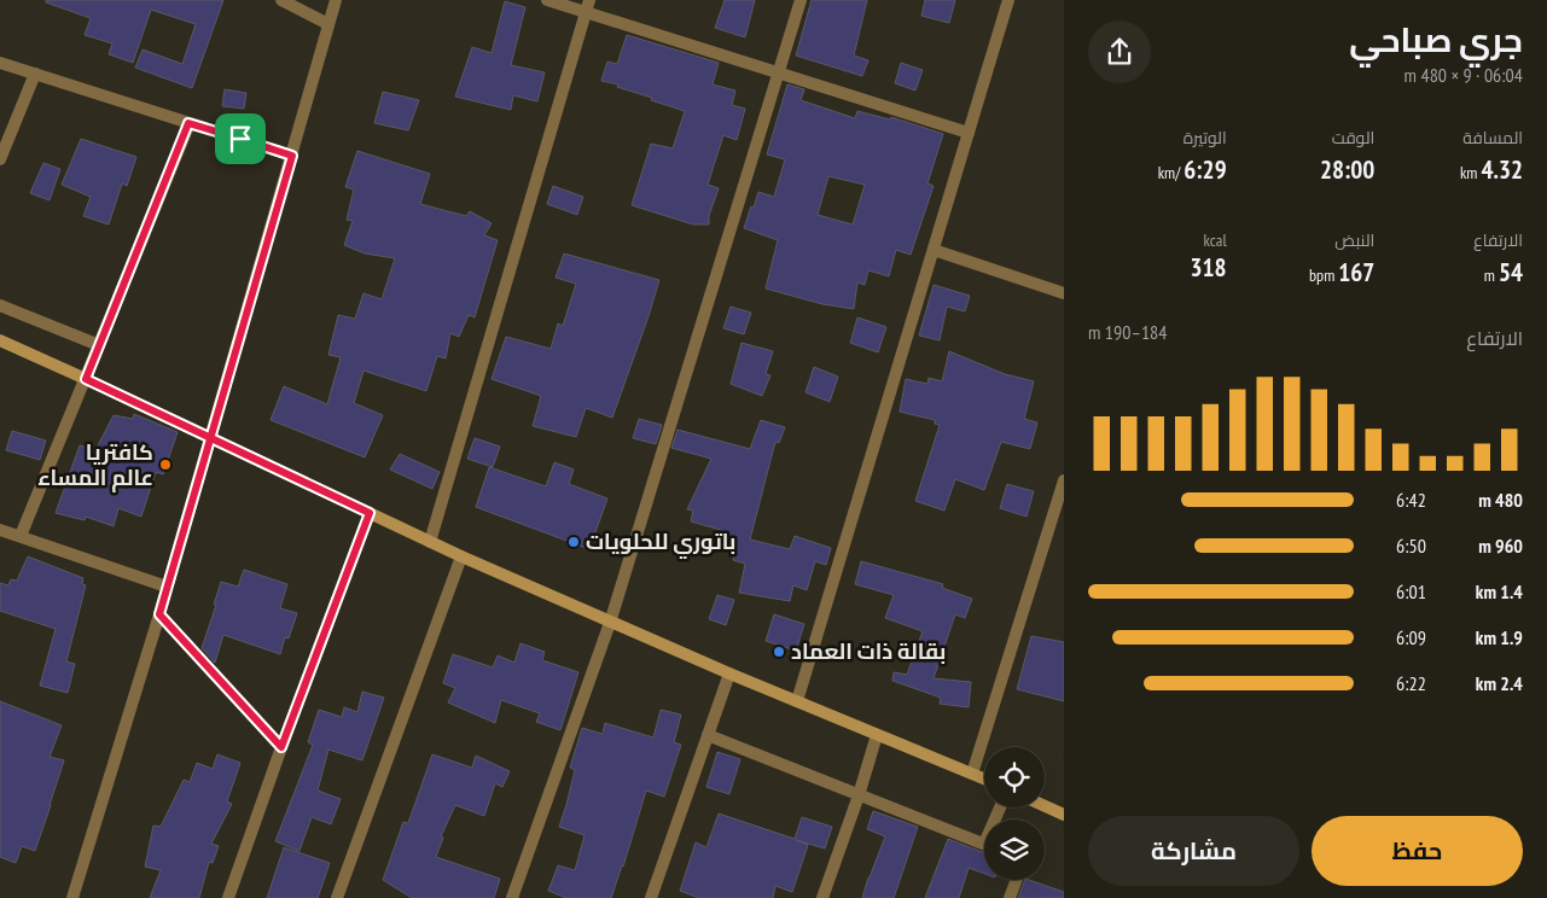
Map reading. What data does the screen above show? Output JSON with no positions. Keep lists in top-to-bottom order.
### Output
{
  "places": ["كافتريا عالم المساء", "باتوري للحلويات", "بقالة ذات العماد"],
  "page": {
    "heading": ["جري صباحي", "06:04 · 9 × 480 m"],
    "stats": [
      ["المسافة", "4.32 km"],
      ["الوقت", "28:00"],
      ["الوتيرة", "6:29 /km"],
      ["الارتفاع", "54 m"],
      ["النبض", "167 bpm"],
      ["kcal", "318"]
    ],
    "chart": ["الارتفاع", "184–190 m"],
    "list": [
      {
        "name": "480 m",
        "note": "6:42"
      },
      {
        "name": "960 m",
        "note": "6:50"
      },
      {
        "name": "1.4 km",
        "note": "6:01"
      },
      {
        "name": "1.9 km",
        "note": "6:09"
      },
      {
        "name": "2.4 km",
        "note": "6:22"
      }
    ],
    "buttons": ["حفظ", "مشاركة"]
  }
}
